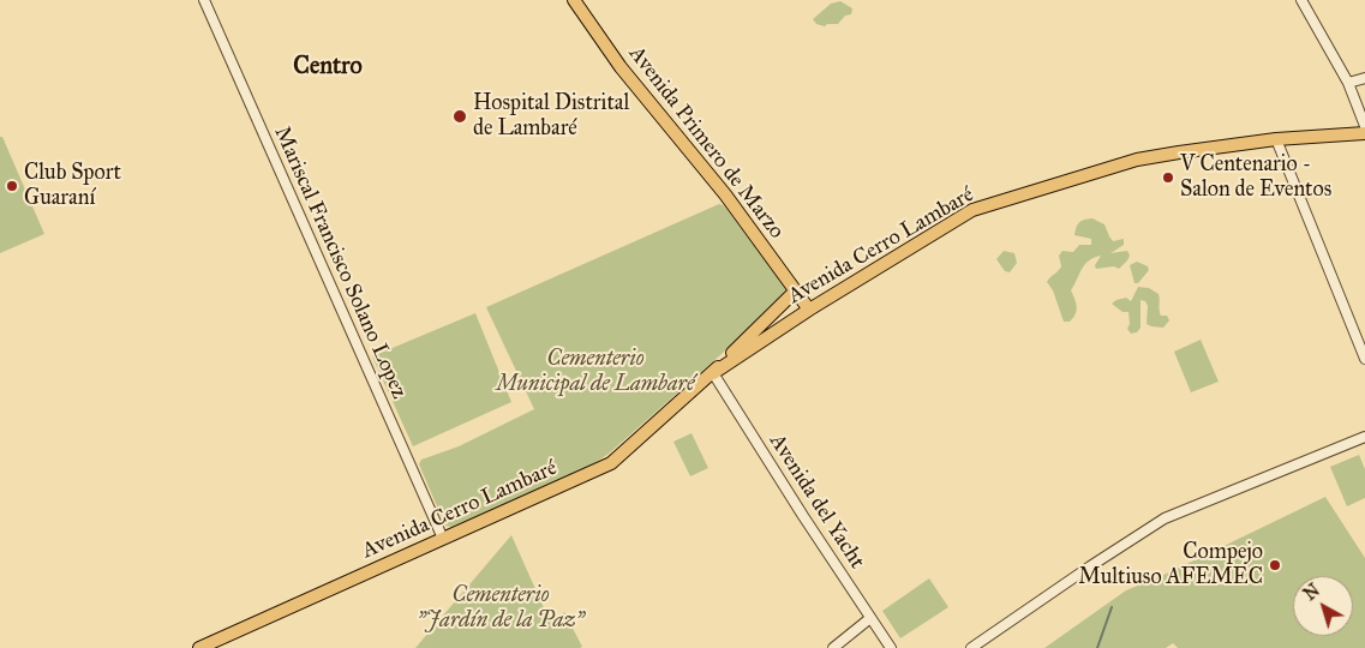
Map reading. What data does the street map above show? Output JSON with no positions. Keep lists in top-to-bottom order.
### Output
{
  "streets": {
    "main road": ["Avenida Primero de Marzo", "Avenida Cerro Lambaré"],
    "street": ["Mariscal Francisco Solano Lopez", "Avenida del Yacht"]
  },
  "crossings": [
    ["Avenida Primero de Marzo", "Avenida Cerro Lambaré"],
    ["Avenida Cerro Lambaré", "Mariscal Francisco Solano Lopez"],
    ["Avenida Cerro Lambaré", "Avenida del Yacht"]
  ],
  "districts": ["Centro"],
  "parks": ["Cementerio Municipal de Lambaré", "Cementerio \"Jardín de la Paz\""],
  "places": [
    "Hospital Distrital de Lambaré",
    "V Centenario - Salon de Eventos",
    "Club Sport Guaraní",
    "Compejo Multiuso AFEMEC"
  ],
  "north": "top left"
}
